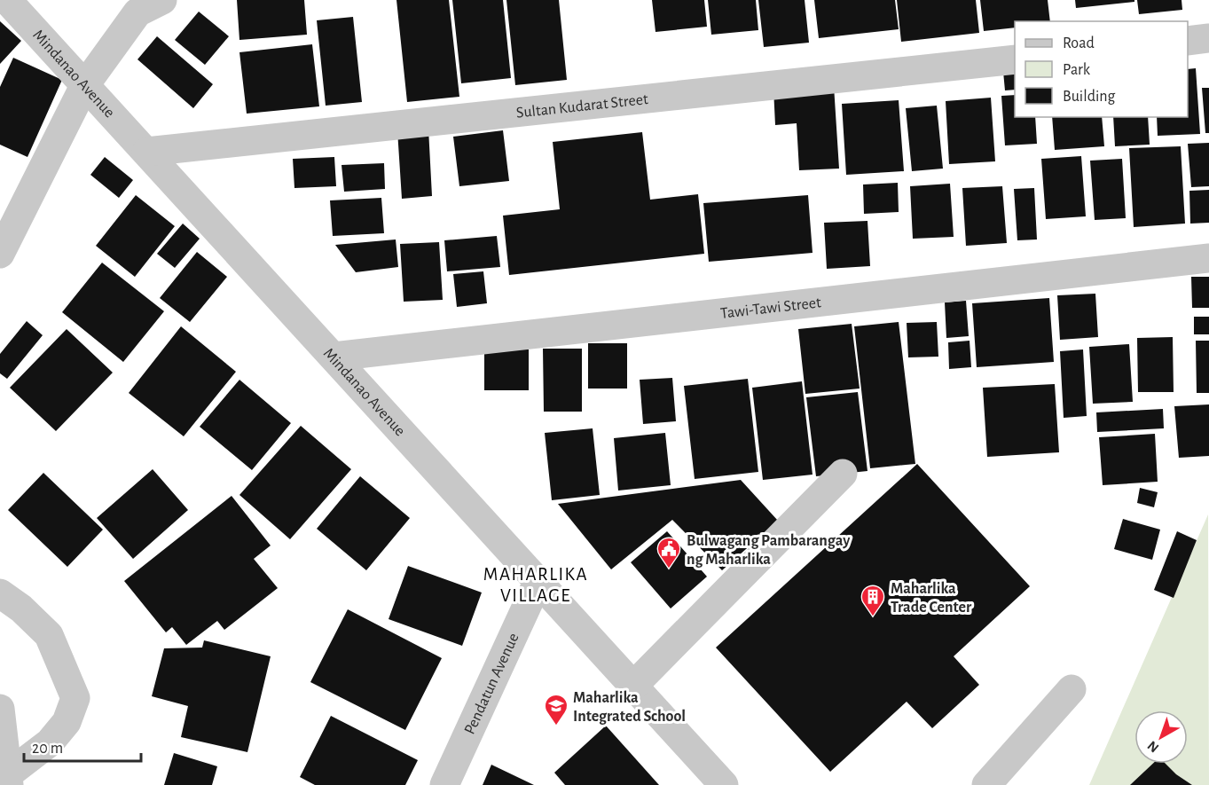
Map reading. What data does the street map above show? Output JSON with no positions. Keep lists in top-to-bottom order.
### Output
{
  "streets": {
    "street": [
      "Mindanao Avenue",
      "Sultan Kudarat Street",
      "Tawi-Tawi Street",
      "Pendatun Avenue"
    ]
  },
  "crossings": [
    ["Mindanao Avenue", "Sultan Kudarat Street"],
    ["Mindanao Avenue", "Tawi-Tawi Street"],
    ["Mindanao Avenue", "Pendatun Avenue"]
  ],
  "districts": ["MAHARLIKA VILLAGE"],
  "places": {
    "public building": ["Bulwagang Pambarangay ng Maharlika"],
    "building": ["Maharlika Trade Center"],
    "school or university": ["Maharlika Integrated School"]
  },
  "legend": ["Road", "Park", "Building"],
  "scale_bar": "20 m",
  "north": "bottom left"
}
